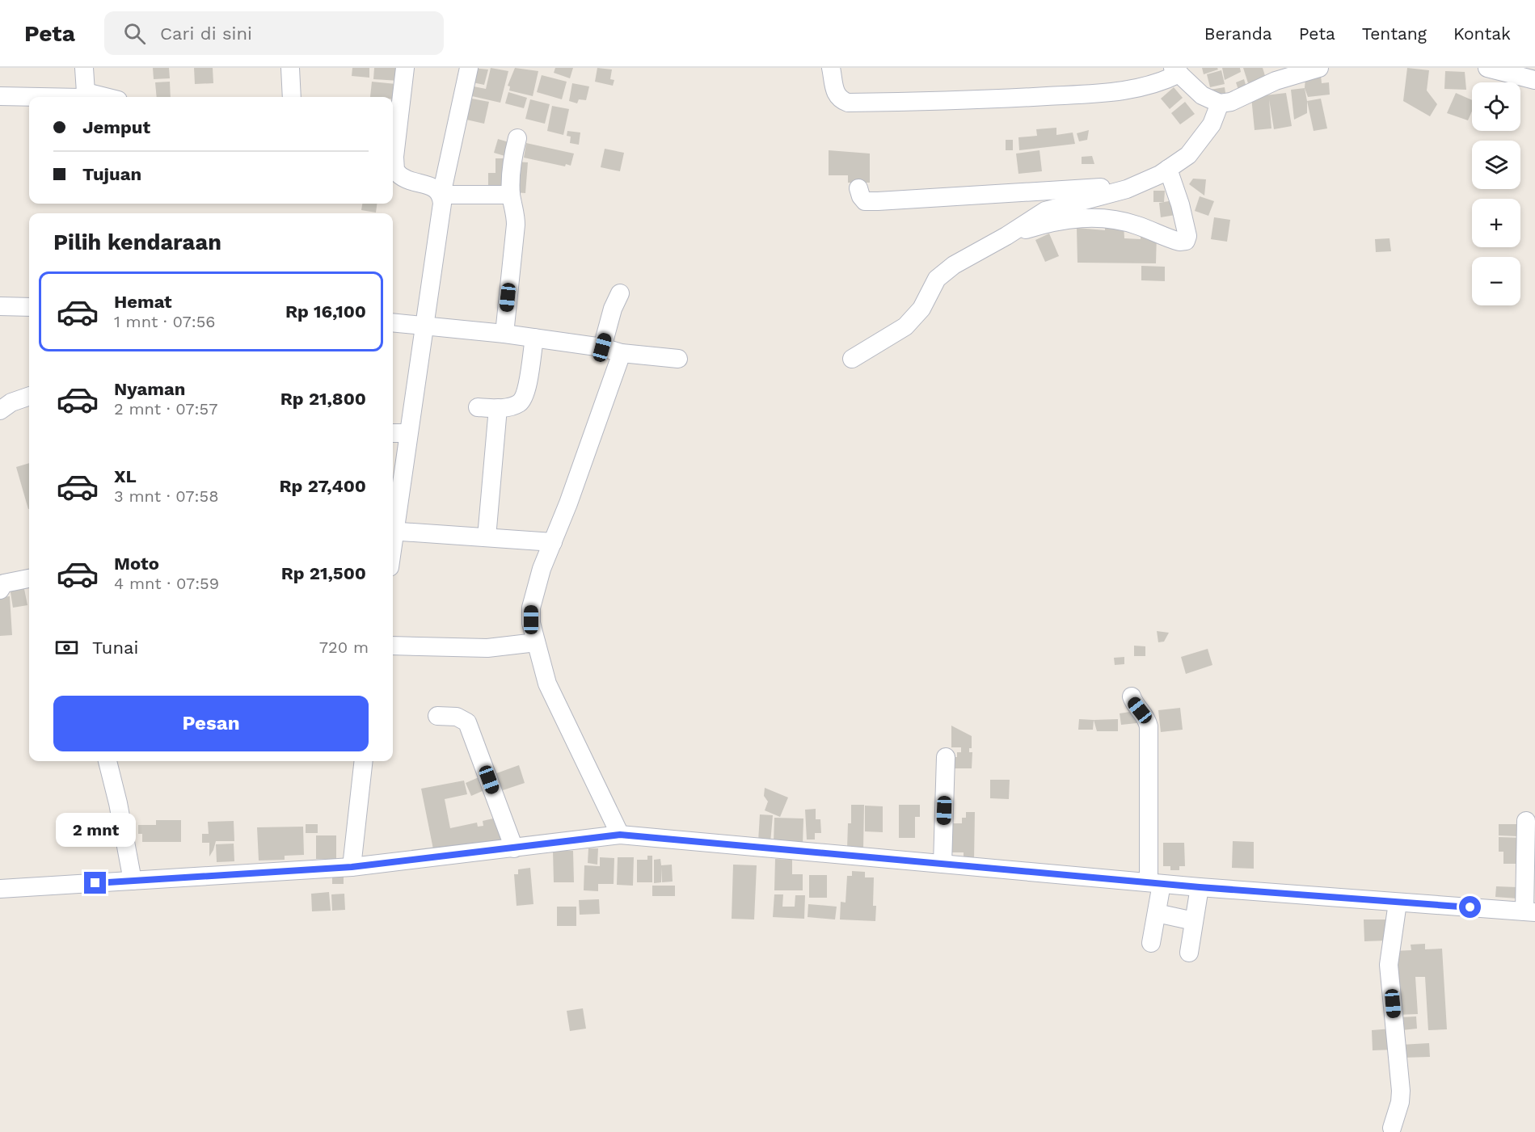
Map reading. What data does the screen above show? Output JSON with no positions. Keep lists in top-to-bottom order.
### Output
{
  "page": {
    "header": "Peta",
    "search": "Cari di sini",
    "nav": [
      "Beranda",
      "Peta",
      "Tentang",
      "Kontak"
    ],
    "map_buttons": ["+", "−"],
    "banner": ["Jemput", "Tujuan"],
    "heading": "Pilih kendaraan",
    "list": [
      {
        "name": "Hemat",
        "note": "1 mnt · 07:56",
        "value": "Rp 16,100"
      },
      {
        "name": "Nyaman",
        "note": "2 mnt · 07:57",
        "value": "Rp 21,800"
      },
      {
        "name": "XL",
        "note": "3 mnt · 07:58",
        "value": "Rp 27,400"
      },
      {
        "name": "Moto",
        "note": "4 mnt · 07:59",
        "value": "Rp 21,500"
      }
    ],
    "pay": ["Tunai", "720 m"],
    "buttons": "Pesan",
    "bubble": "2 mnt"
  }
}
